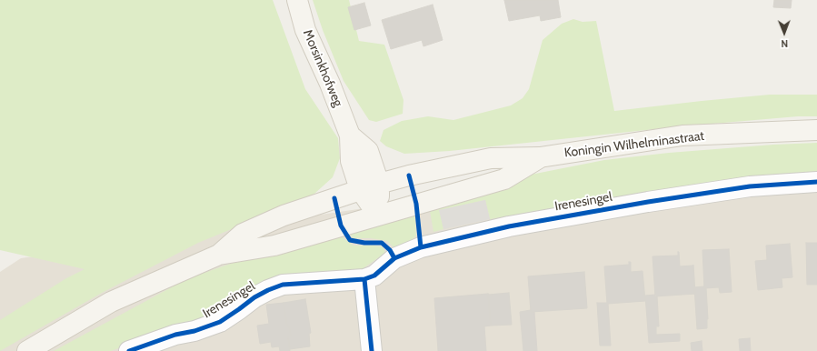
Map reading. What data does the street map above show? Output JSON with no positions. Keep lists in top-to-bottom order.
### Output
{
  "streets": {
    "main road": ["Morsinkhofweg", "Koningin Wilhelminastraat"],
    "street": ["Irenesingel"]
  },
  "crossings": [
    ["Morsinkhofweg", "Koningin Wilhelminastraat"]
  ],
  "north": "bottom"
}
